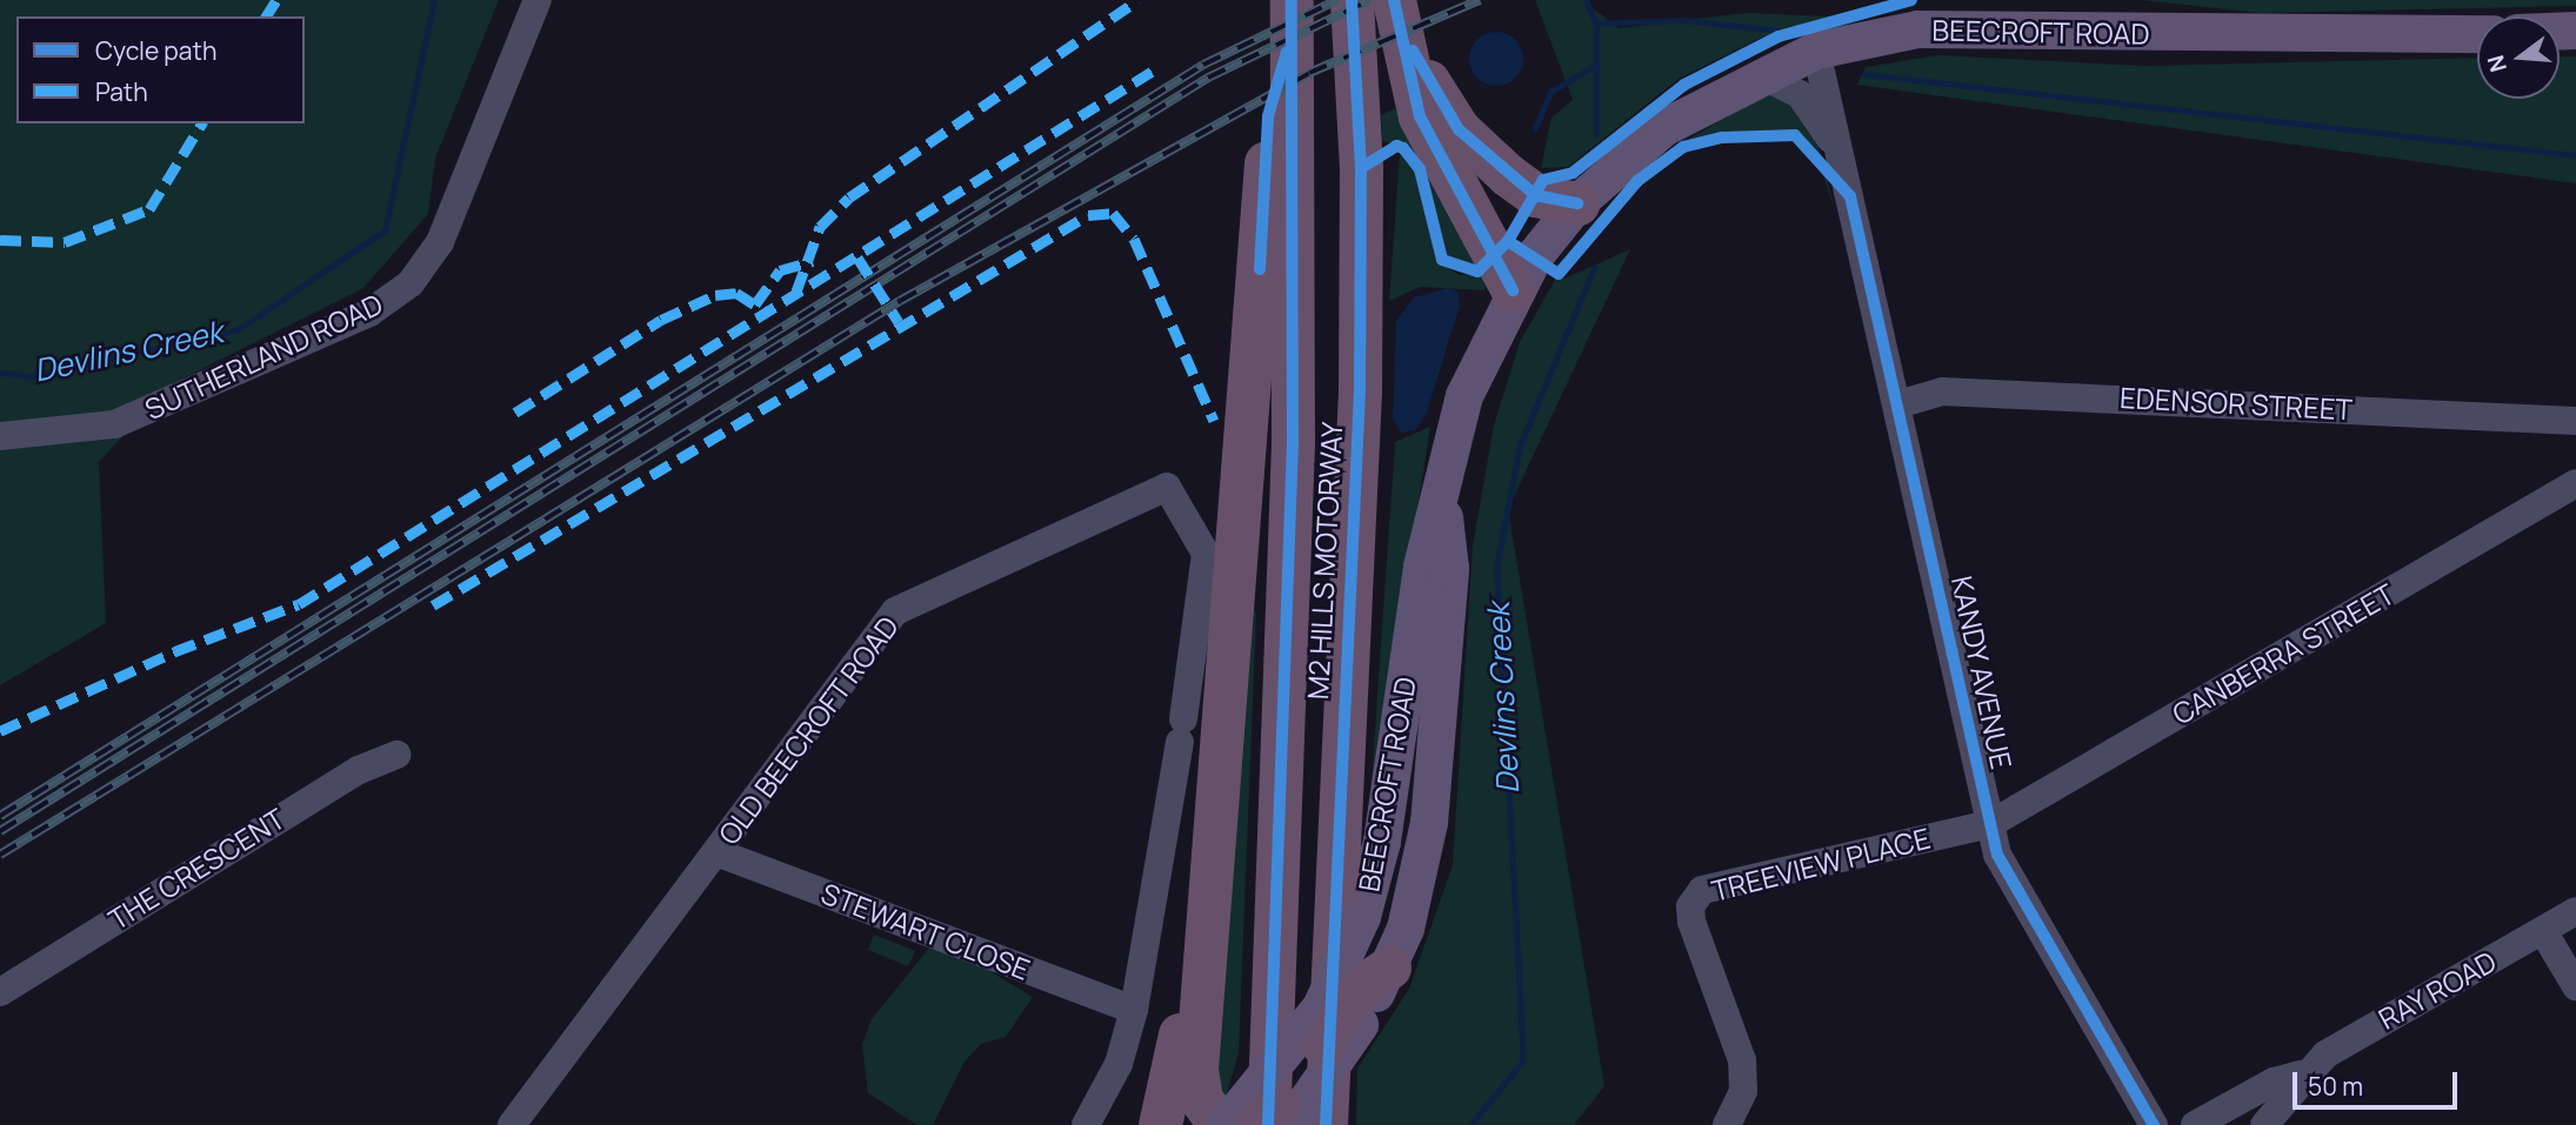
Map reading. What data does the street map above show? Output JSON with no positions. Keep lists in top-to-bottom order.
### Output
{
  "streets": {
    "highway": ["M2 HILLS MOTORWAY"],
    "main road": ["BEECROFT ROAD"],
    "street": [
      "SUTHERLAND ROAD",
      "EDENSOR STREET",
      "CANBERRA STREET",
      "KANDY AVENUE",
      "OLD BEECROFT ROAD",
      "TREEVIEW PLACE",
      "THE CRESCENT",
      "STEWART CLOSE",
      "RAY ROAD"
    ]
  },
  "crossings": [
    ["BEECROFT ROAD", "KANDY AVENUE"],
    ["EDENSOR STREET", "KANDY AVENUE"],
    ["CANBERRA STREET", "KANDY AVENUE"],
    ["CANBERRA STREET", "TREEVIEW PLACE"],
    ["KANDY AVENUE", "TREEVIEW PLACE"],
    ["OLD BEECROFT ROAD", "STEWART CLOSE"]
  ],
  "water": ["Devlins Creek"],
  "legend": ["Cycle path", "Path"],
  "scale_bar": "50 m",
  "north": "left"
}
